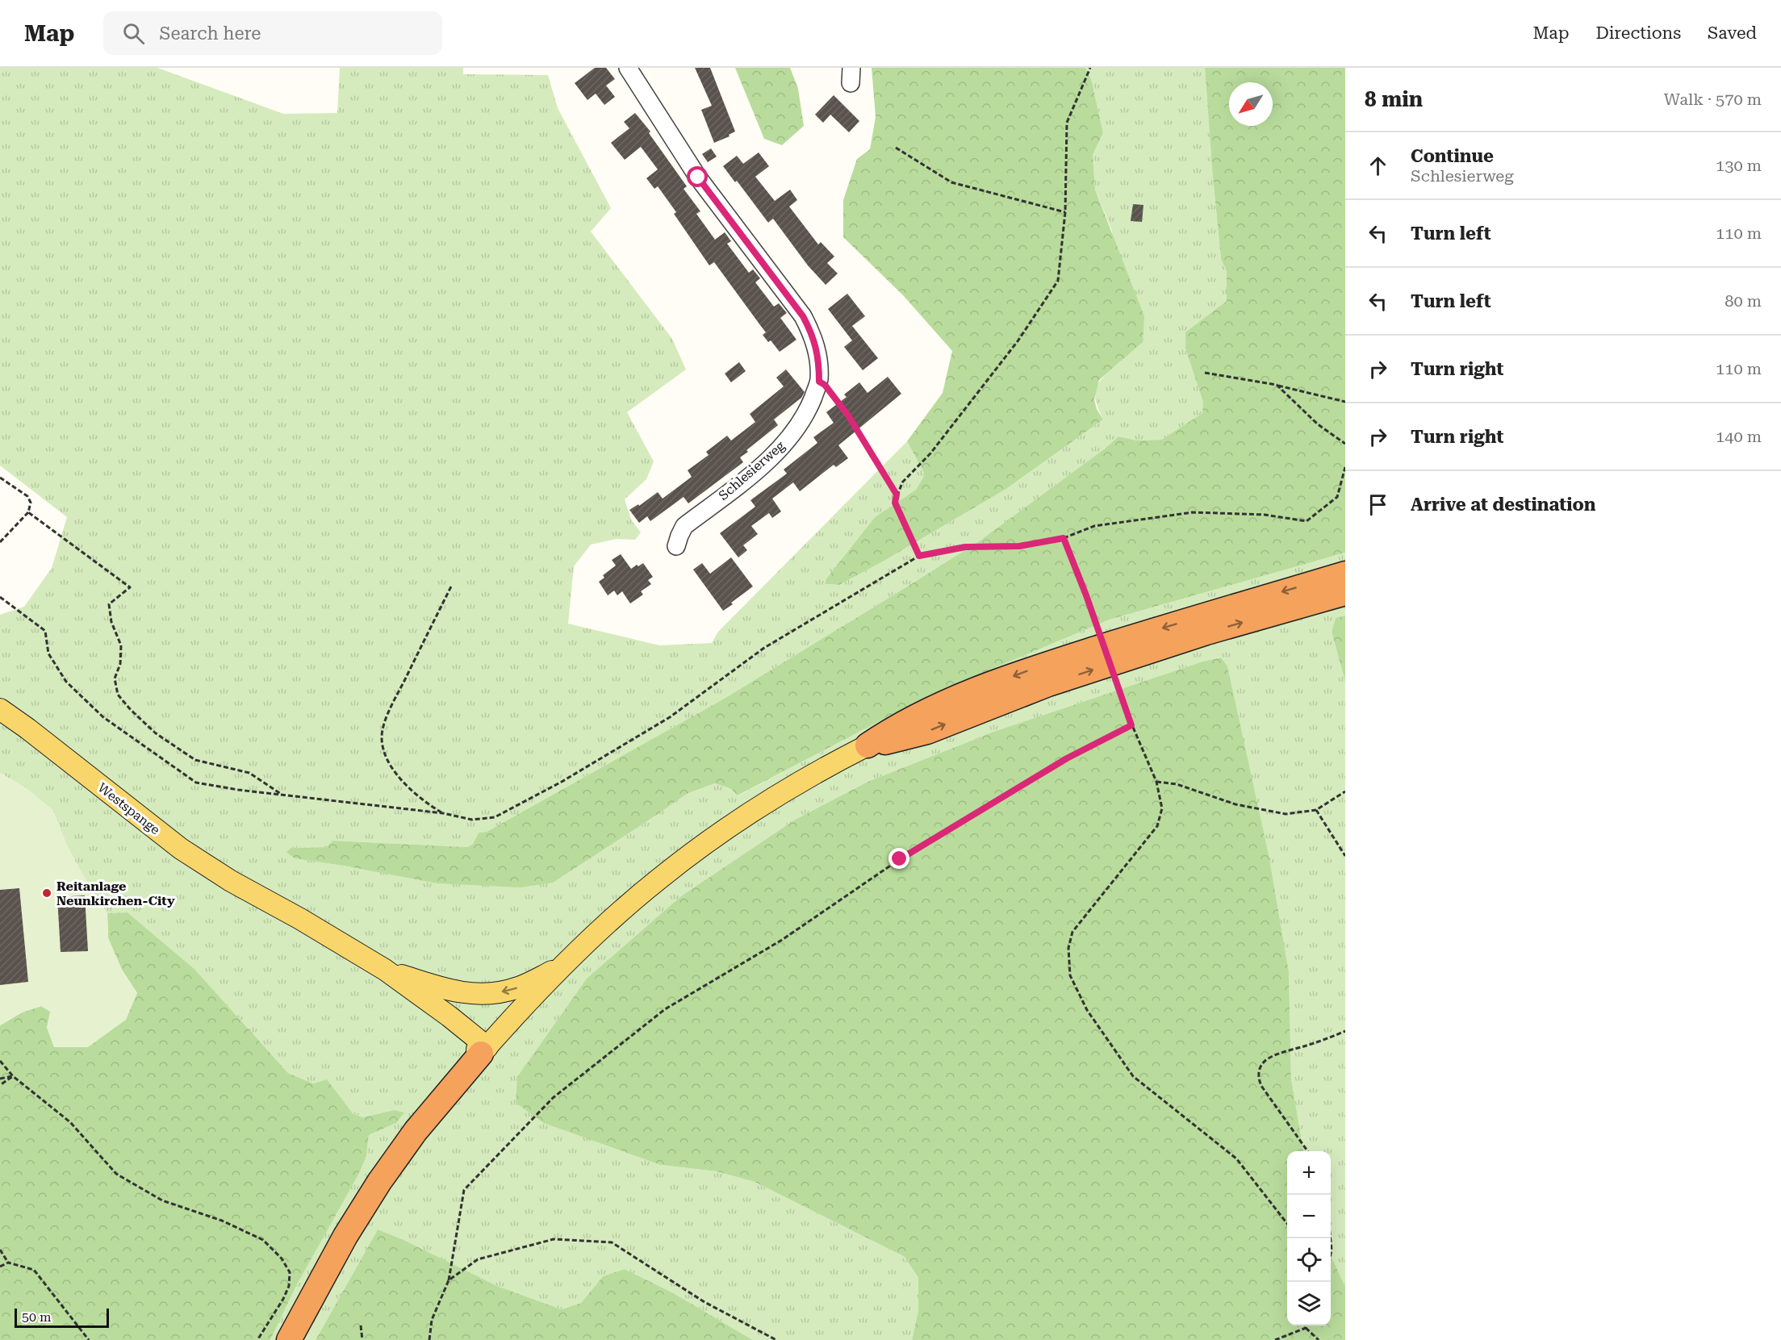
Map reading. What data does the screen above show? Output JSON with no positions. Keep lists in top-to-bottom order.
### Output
{
  "streets": {
    "main road": ["Westspange"],
    "street": ["Schlesierweg"]
  },
  "places": ["Reitanlage Neunkirchen-City"],
  "scale_bar": "50 m",
  "north": "bottom left",
  "page": {
    "header": "Map",
    "search": "Search here",
    "nav": ["Map", "Directions", "Saved"],
    "heading": ["8 min", "Walk · 570 m"],
    "list": [
      ["Continue", "Schlesierweg", "130 m"],
      ["Turn left", "110 m"],
      ["Turn left", "80 m"],
      ["Turn right", "110 m"],
      ["Turn right", "140 m"],
      "Arrive at destination"
    ],
    "map_buttons": ["+", "−"],
    "scale": "50 m"
  }
}
